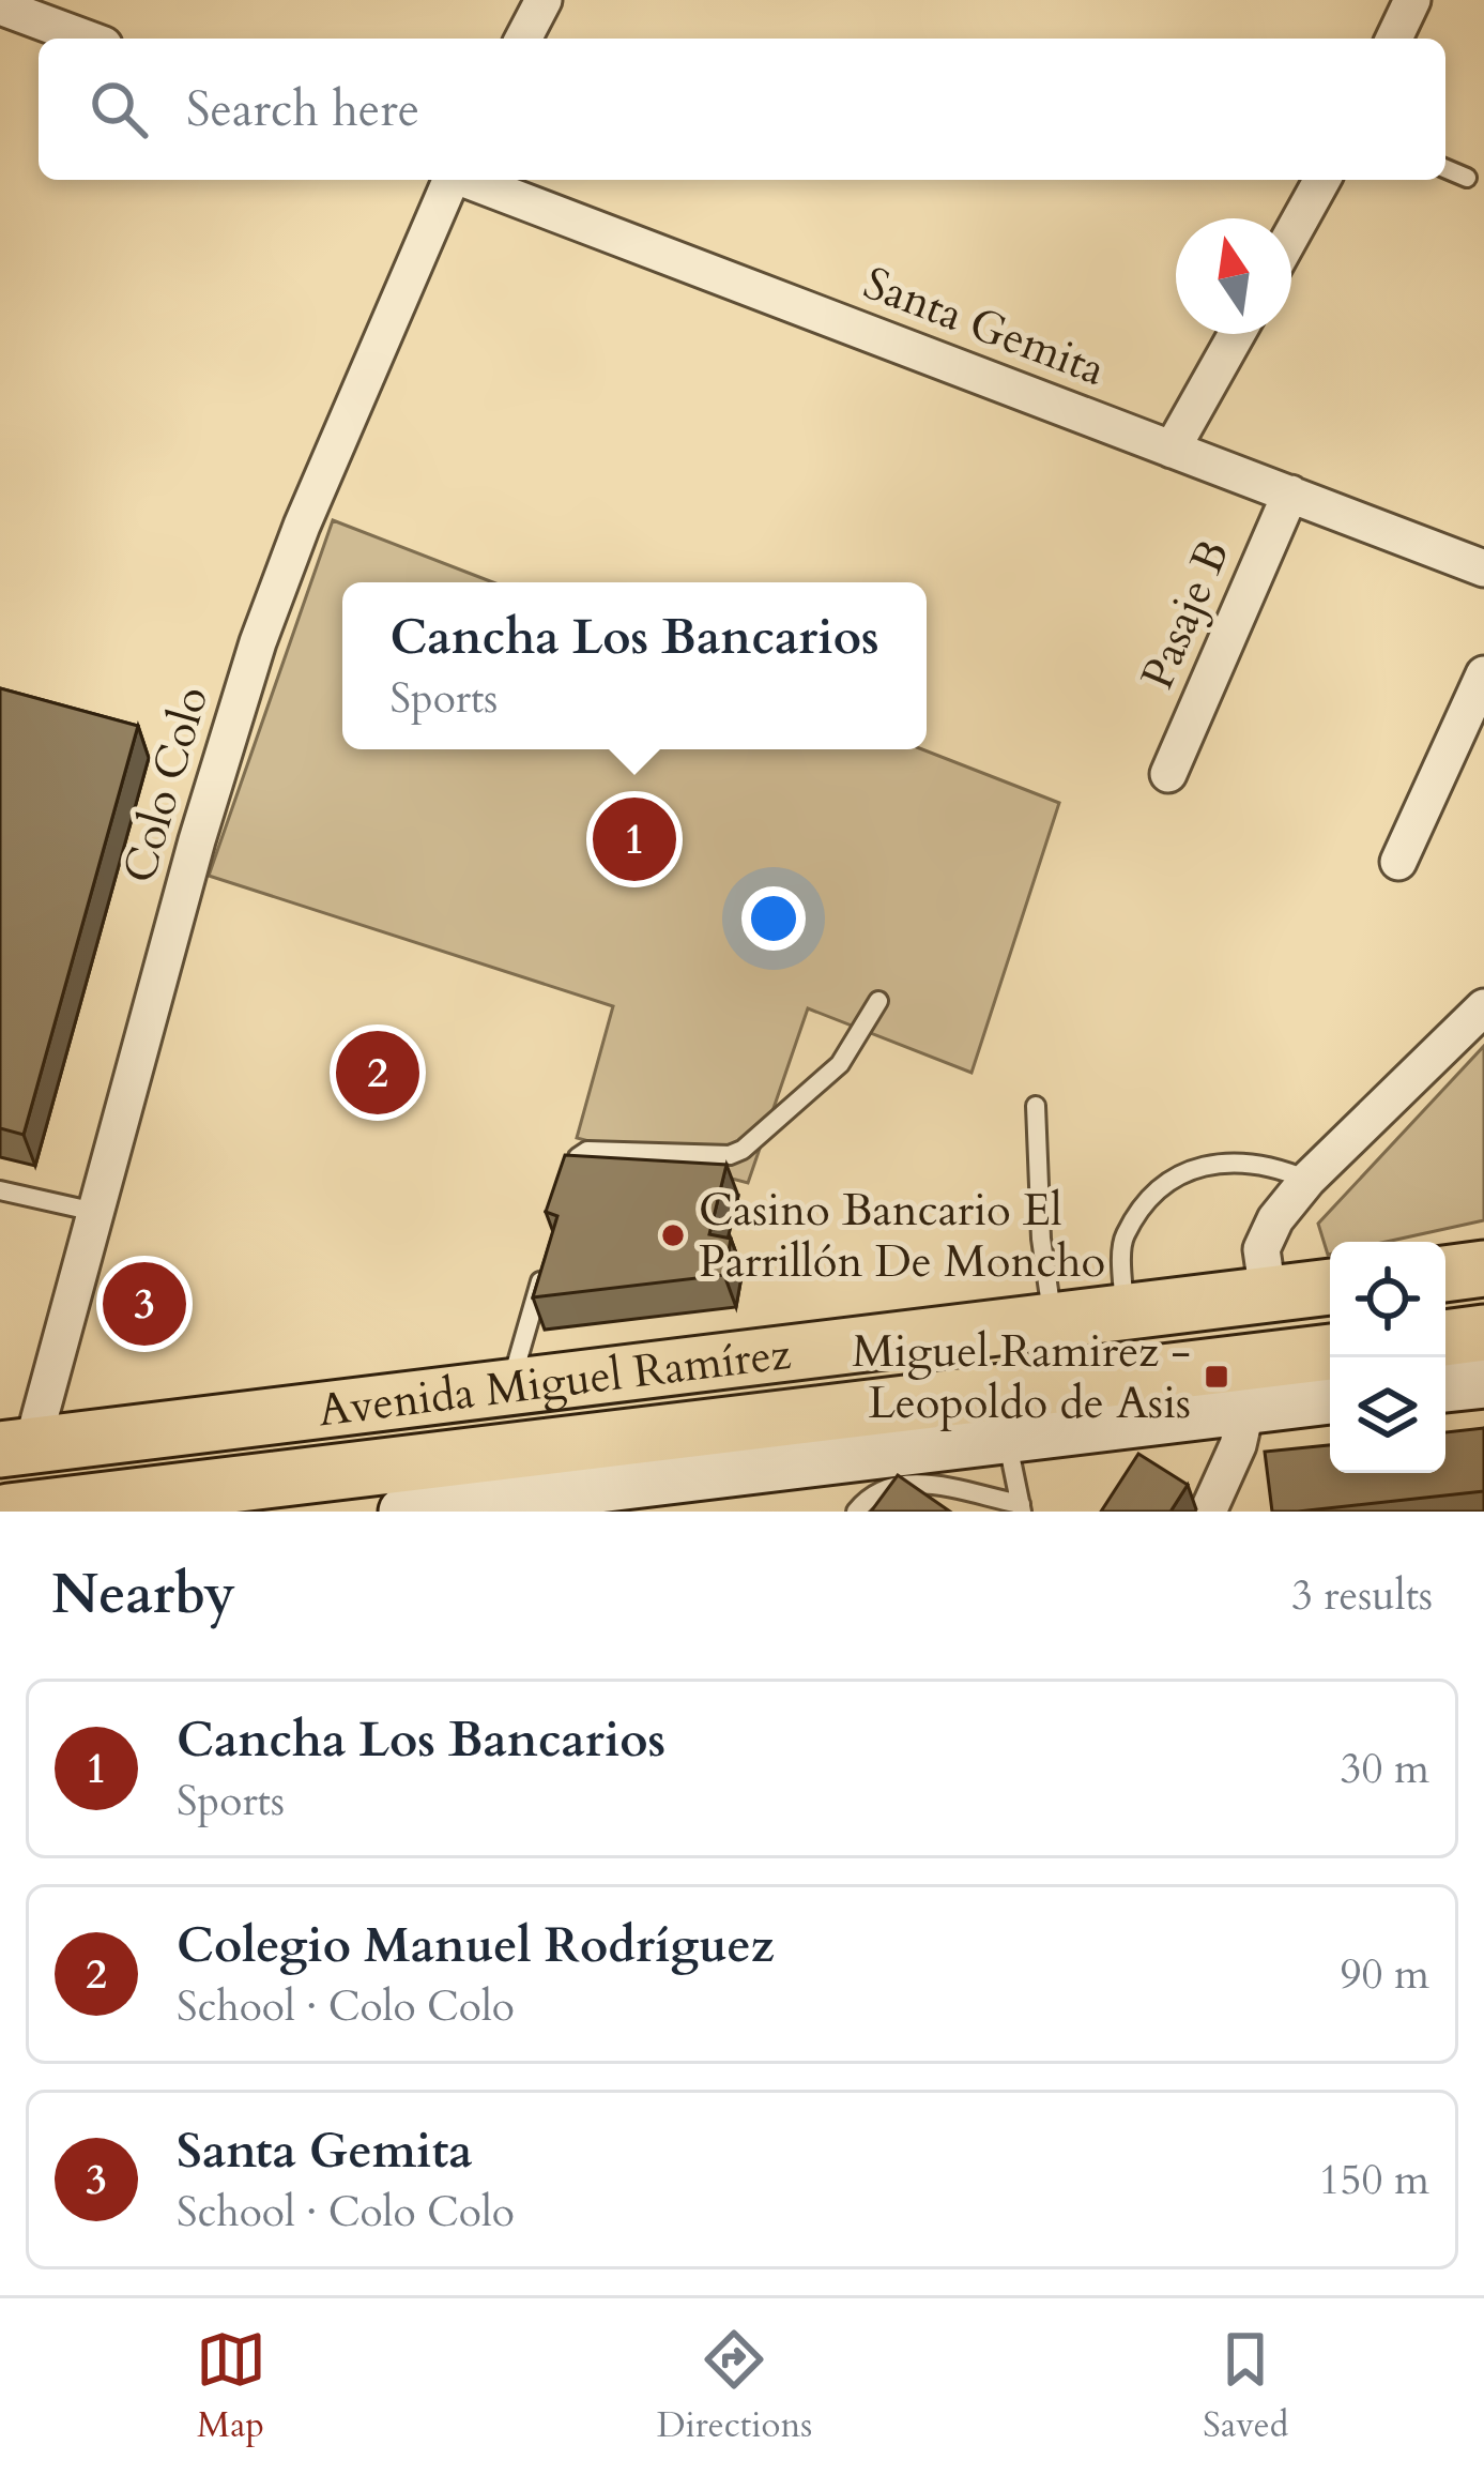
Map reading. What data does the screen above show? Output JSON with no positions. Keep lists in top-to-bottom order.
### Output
{
  "streets": {
    "main road": ["Avenida Miguel Ramírez"],
    "street": ["Santa Gemita", "Pasaje B", "Colo Colo"]
  },
  "crossings": [
    ["Santa Gemita", "Pasaje B"],
    ["Colo Colo", "Avenida Miguel Ramírez"]
  ],
  "places": {
    "other": ["Casino Bancario El Parrillón De Moncho"],
    "transit": ["Miguel Ramirez - Leopoldo de Asis"]
  },
  "north": "top",
  "page": {
    "search": "Search here",
    "popup": ["Cancha Los Bancarios", "Sports"],
    "pins": ["1", "2", "3"],
    "heading": ["Nearby", "3 results"],
    "list": [
      {
        "mark": "1",
        "name": "Cancha Los Bancarios",
        "note": "Sports",
        "value": "30 m"
      },
      {
        "mark": "2",
        "name": "Colegio Manuel Rodríguez",
        "note": "School · Colo Colo",
        "value": "90 m"
      },
      {
        "mark": "3",
        "name": "Santa Gemita",
        "note": "School · Colo Colo",
        "value": "150 m"
      }
    ],
    "nav": ["Map", "Directions", "Saved"]
  }
}
